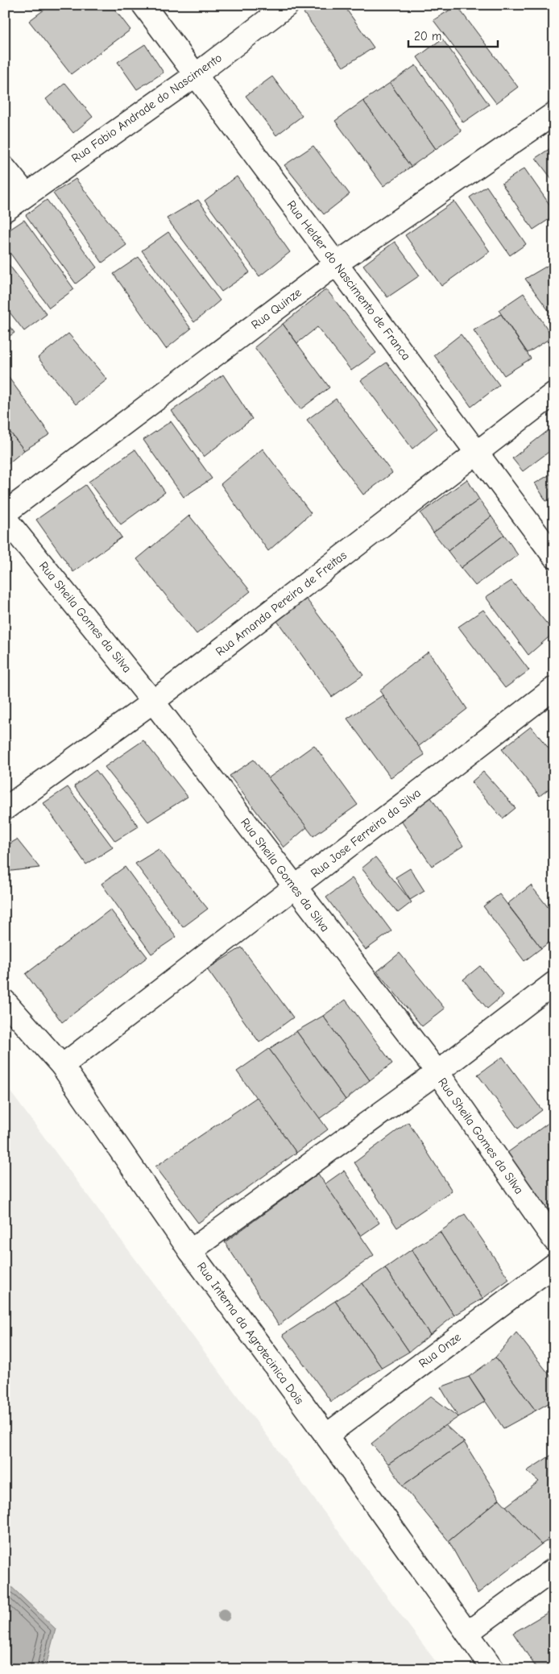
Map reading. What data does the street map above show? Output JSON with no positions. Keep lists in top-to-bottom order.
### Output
{
  "streets": {
    "street": [
      "Rua Fabio Andrade do Nascimento",
      "Rua Helder do Nascimento de Franca",
      "Rua Quinze",
      "Rua Amanda Pereira de Freitas",
      "Rua Sheila Gomes da Silva",
      "Rua Jose Ferreira da Silva",
      "Rua Interna da Agrotecinica Dois",
      "Rua Onze"
    ]
  },
  "crossings": [
    ["Rua Fabio Andrade do Nascimento", "Rua Helder do Nascimento de Franca"],
    ["Rua Helder do Nascimento de Franca", "Rua Quinze"],
    ["Rua Helder do Nascimento de Franca", "Rua Amanda Pereira de Freitas"],
    ["Rua Amanda Pereira de Freitas", "Rua Sheila Gomes da Silva"],
    ["Rua Sheila Gomes da Silva", "Rua Jose Ferreira da Silva"],
    ["Rua Jose Ferreira da Silva", "Rua Interna da Agrotecinica Dois"],
    ["Rua Interna da Agrotecinica Dois", "Rua Onze"]
  ],
  "scale_bar": "20 m"
}
